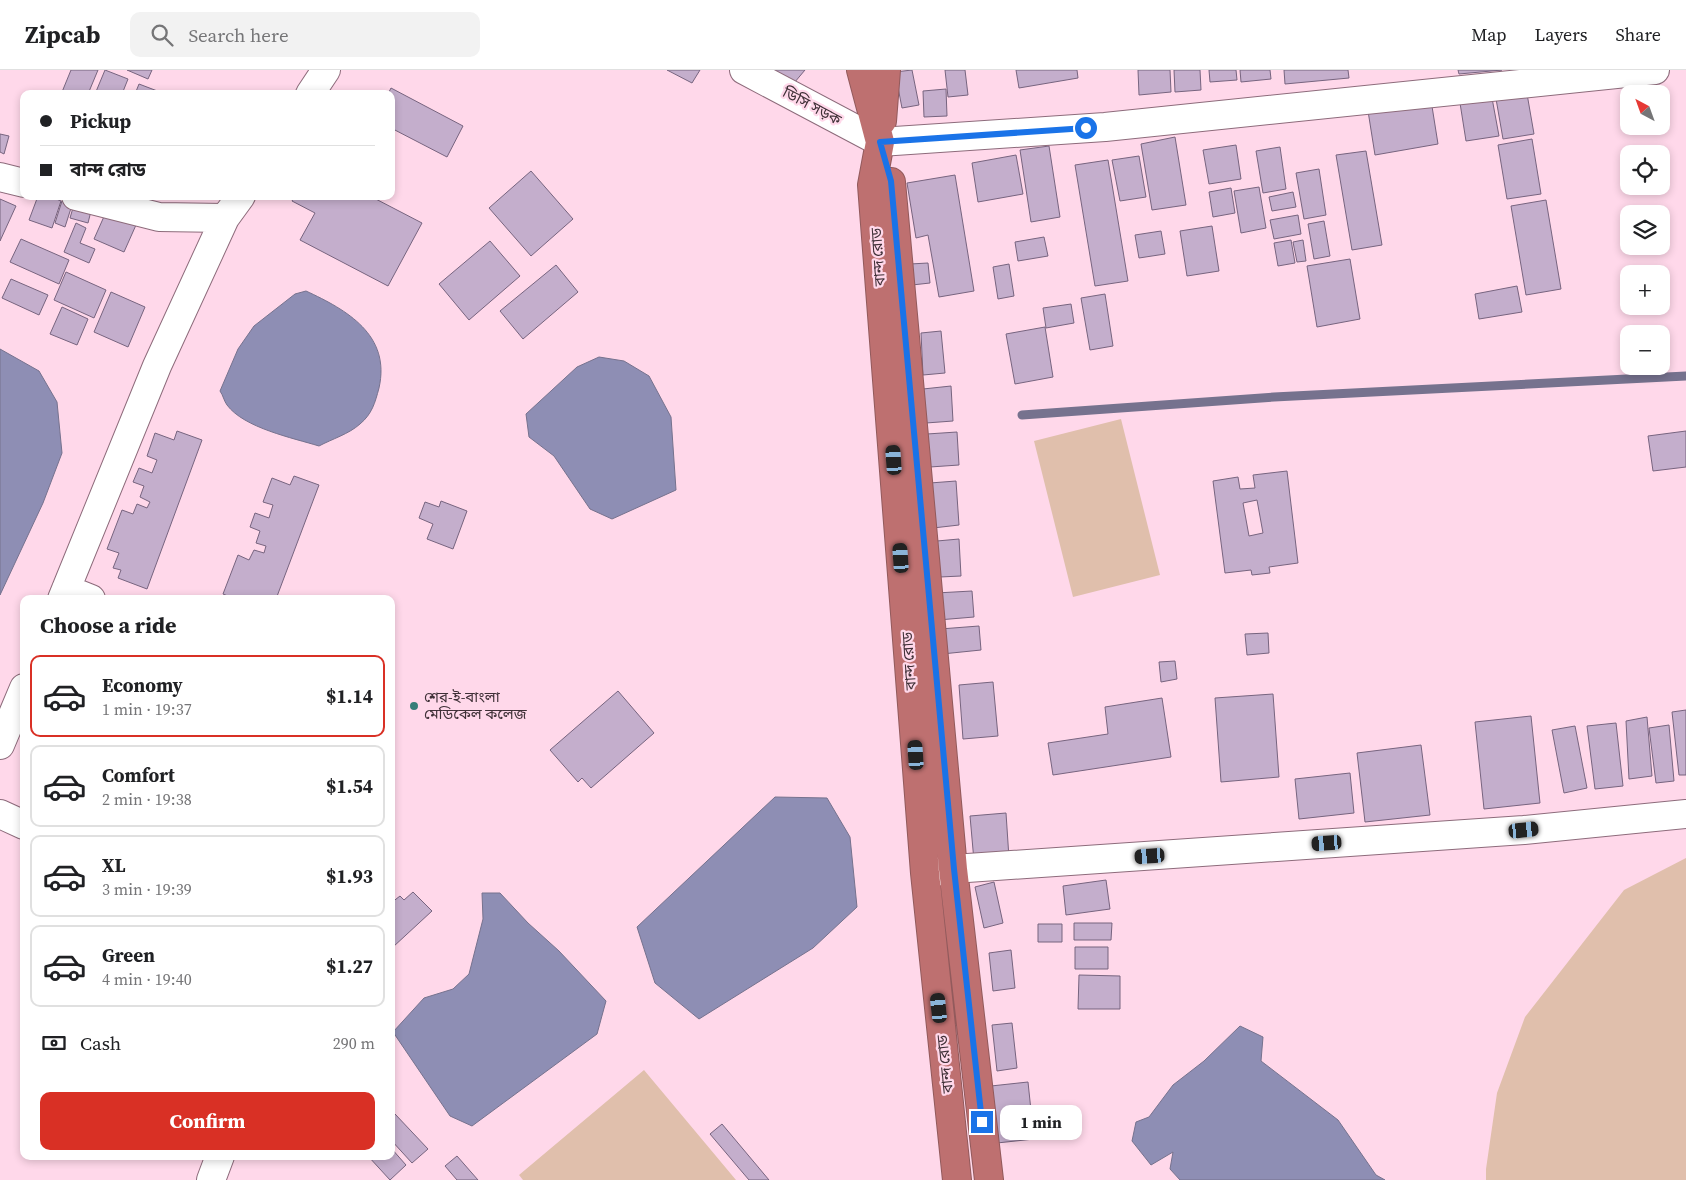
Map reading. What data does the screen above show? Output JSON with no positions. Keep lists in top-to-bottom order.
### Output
{
  "streets": {
    "highway": ["বান্দ রোড"],
    "street": ["ডিসি সড়ক"]
  },
  "crossings": [
    ["ডিসি সড়ক", "বান্দ রোড"]
  ],
  "places": ["শের-ই-বাংলা মেডিকেল কলেজ"],
  "north": "top left",
  "page": {
    "header": "Zipcab",
    "search": "Search here",
    "nav": ["Map", "Layers", "Share"],
    "map_buttons": ["+", "−"],
    "banner": ["Pickup", "বান্দ রোড"],
    "heading": "Choose a ride",
    "list": [
      {
        "name": "Economy",
        "note": "1 min · 19:37",
        "value": "$1.14"
      },
      {
        "name": "Comfort",
        "note": "2 min · 19:38",
        "value": "$1.54"
      },
      {
        "name": "XL",
        "note": "3 min · 19:39",
        "value": "$1.93"
      },
      {
        "name": "Green",
        "note": "4 min · 19:40",
        "value": "$1.27"
      }
    ],
    "pay": ["Cash", "290 m"],
    "buttons": "Confirm",
    "bubble": "1 min"
  }
}
